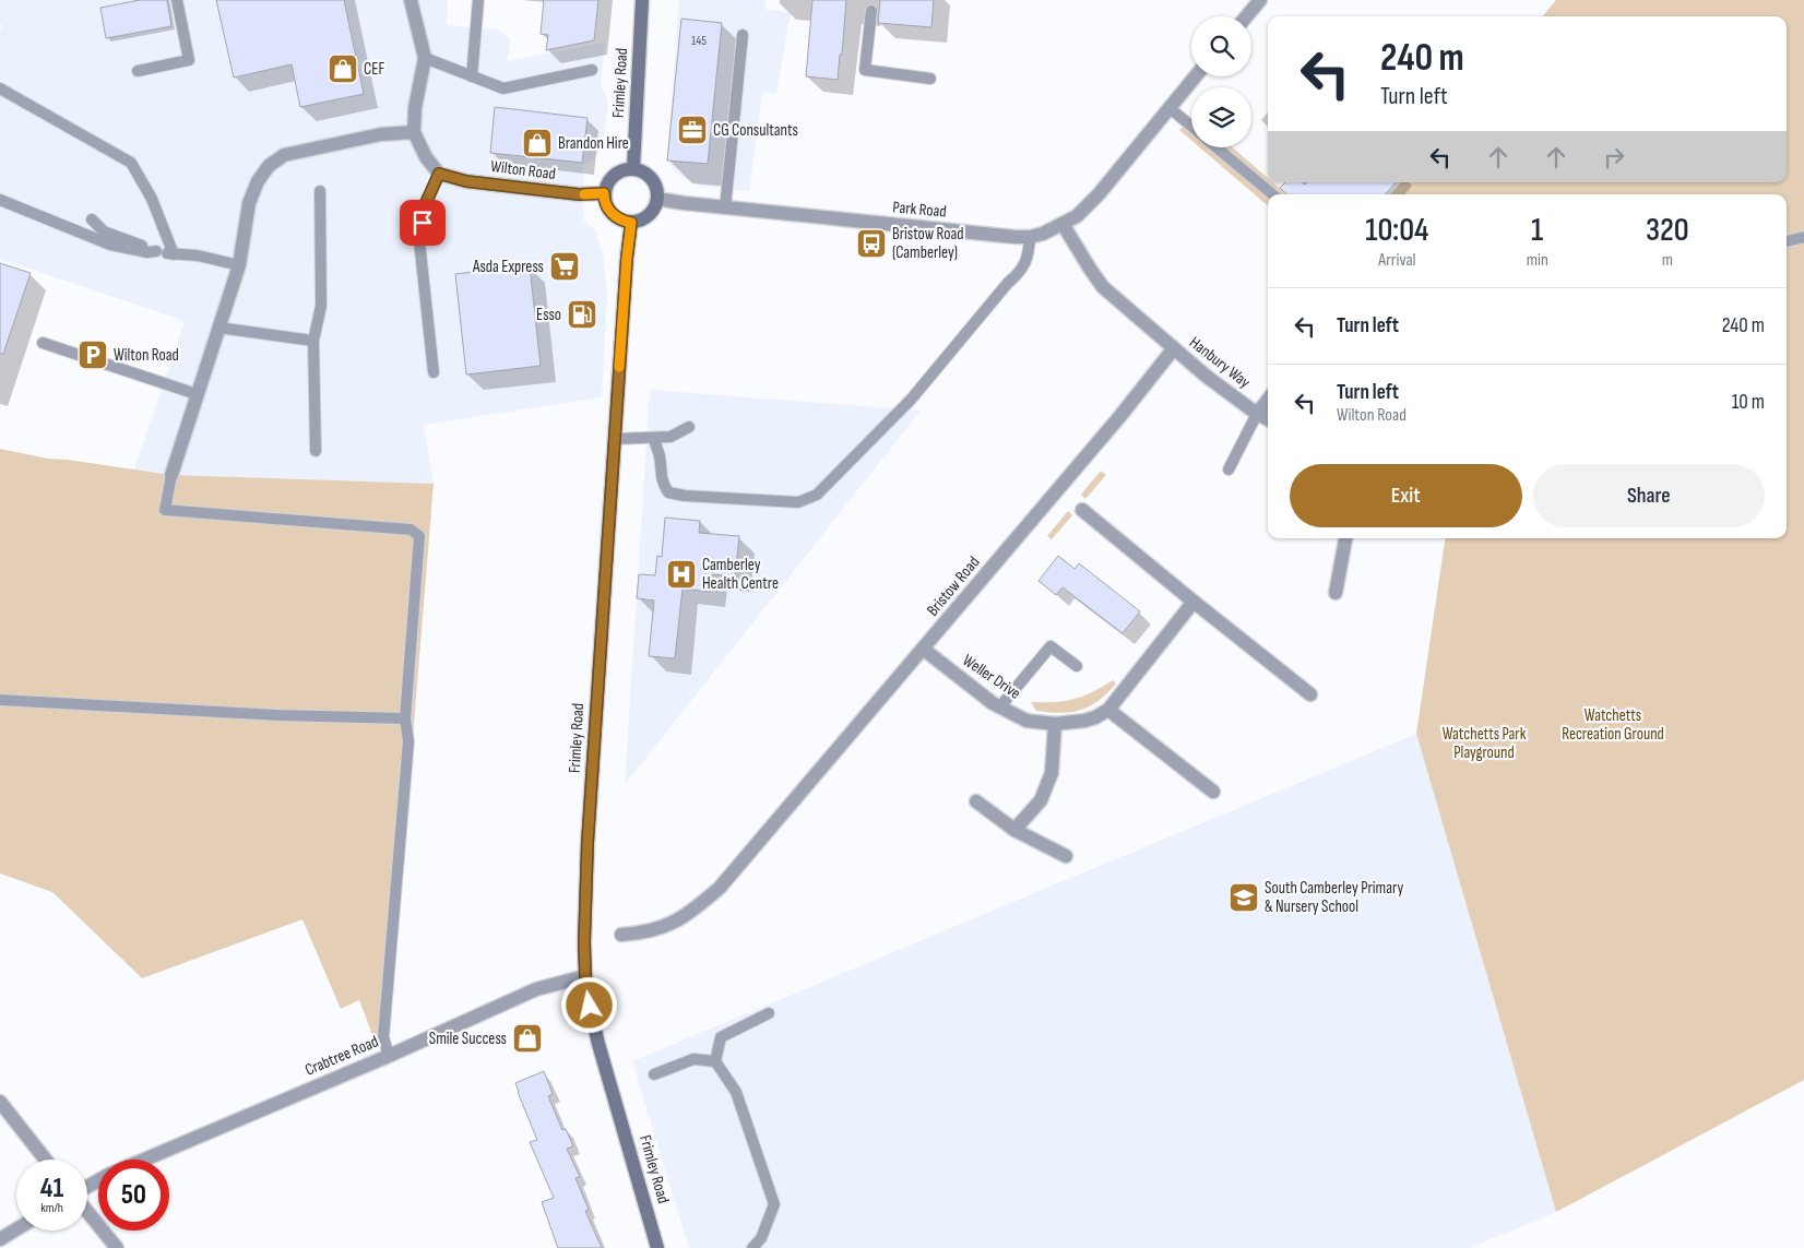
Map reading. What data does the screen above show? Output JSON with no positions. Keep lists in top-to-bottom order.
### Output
{
  "streets": {
    "main road": ["Frimley Road"],
    "street": [
      "Wilton Road",
      "Park Road",
      "Hanbury Way",
      "Bristow Road",
      "Weller Drive",
      "Crabtree Road"
    ]
  },
  "crossings": [
    ["Frimley Road", "Wilton Road"],
    ["Frimley Road", "Park Road"],
    ["Frimley Road", "Crabtree Road"],
    ["Wilton Road", "Park Road"],
    ["Hanbury Way", "Bristow Road"],
    ["Bristow Road", "Weller Drive"]
  ],
  "parks": ["Watchetts Recreation Ground", "Watchetts Park Playground"],
  "places": {
    "shop": ["CEF", "Brandon Hire", "Smile Success"],
    "office": ["CG Consultants"],
    "bus stop": ["Bristow Road (Camberley)"],
    "supermarket": ["Asda Express"],
    "fuel station": ["Esso"],
    "parking": ["Wilton Road"],
    "hospital": ["Camberley Health Centre"],
    "school or university": ["South Camberley Primary & Nursery School"]
  },
  "house_numbers": ["145"],
  "page": {
    "turn": ["240 m", "Turn left"],
    "eta": [
      "10:04",
      "Arrival",
      "1",
      "min",
      "320",
      "m"
    ],
    "list": [
      {
        "name": "Turn left",
        "value": "240 m"
      },
      {
        "name": "Turn left",
        "note": "Wilton Road",
        "value": "10 m"
      }
    ],
    "buttons": ["Exit", "Share"],
    "speed": "41 km/h",
    "limit": "50"
  }
}
